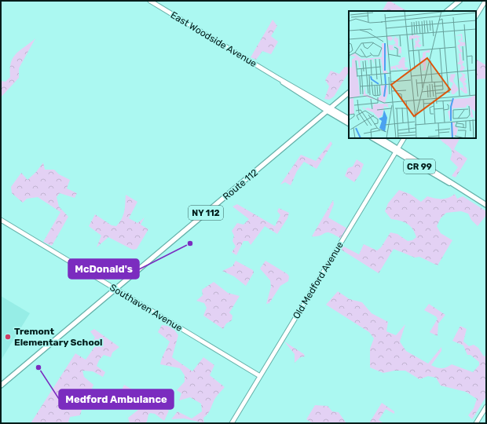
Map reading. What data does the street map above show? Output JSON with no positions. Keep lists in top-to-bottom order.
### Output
{
  "streets": {
    "main road": [
      "East Woodside Avenue",
      "CR 99",
      "Route 112",
      "NY 112"
    ],
    "street": ["Old Medford Avenue", "Southaven Avenue"]
  },
  "crossings": [
    ["East Woodside Avenue", "Route 112"],
    ["CR 99", "Old Medford Avenue"],
    ["Route 112", "Southaven Avenue"],
    ["Old Medford Avenue", "Southaven Avenue"]
  ],
  "places": ["McDonald's", "Tremont Elementary School", "Medford Ambulance"]
}
